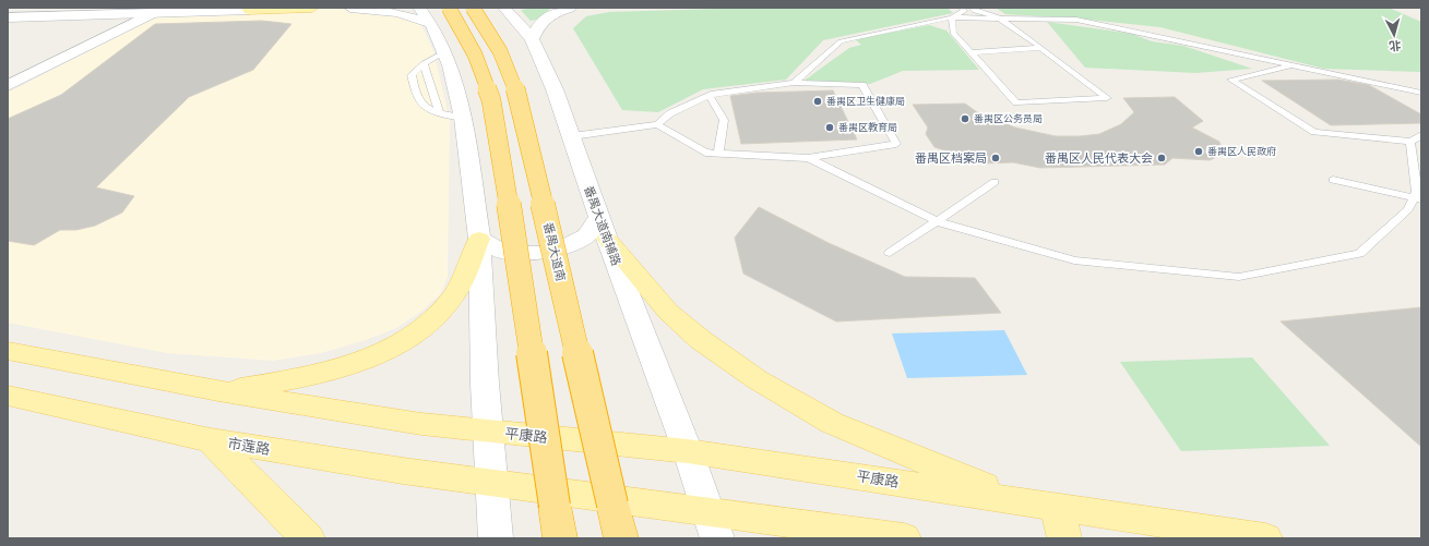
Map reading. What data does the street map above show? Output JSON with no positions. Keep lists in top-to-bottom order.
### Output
{
  "streets": {
    "highway": ["番禺大道南"],
    "main road": ["番禺大道南辅路", "平康路", "市莲路"]
  },
  "crossings": [
    ["番禺大道南辅路", "平康路"]
  ],
  "places": [
    "番禺区卫生健康局",
    "番禺区公务员局",
    "番禺区教育局",
    "番禺区人民政府",
    "番禺区档案局",
    "番禺区人民代表大会"
  ],
  "north": "bottom"
}
